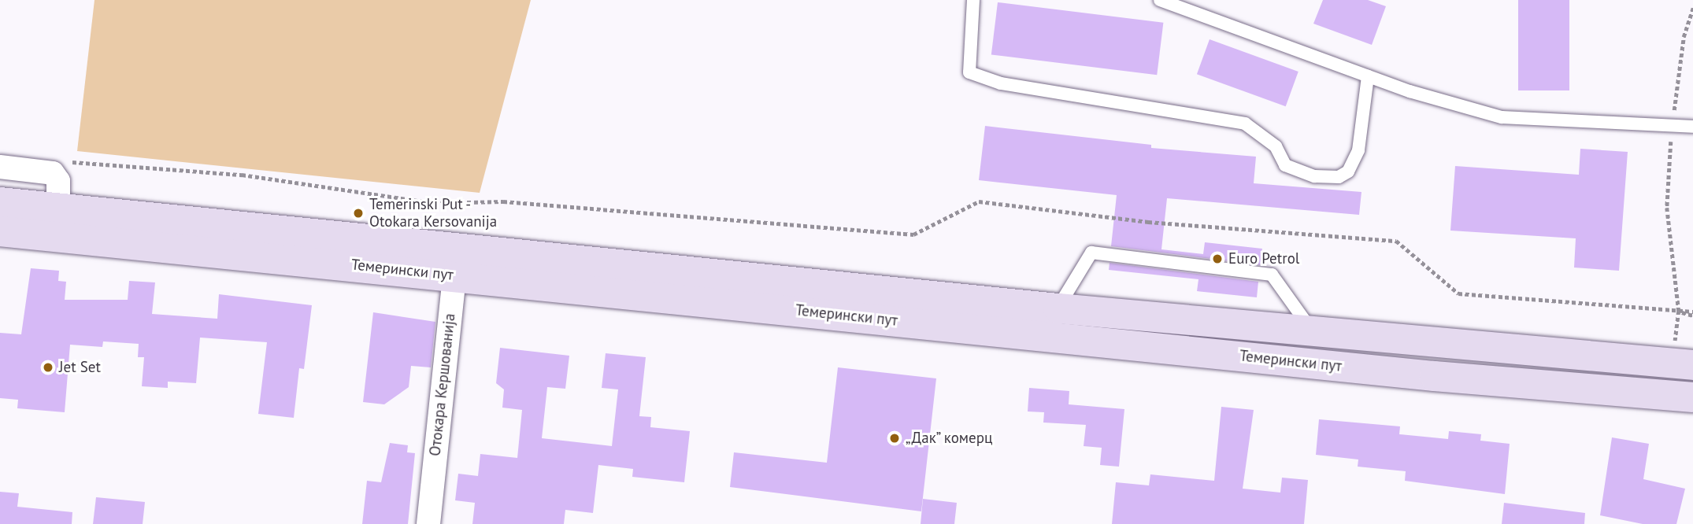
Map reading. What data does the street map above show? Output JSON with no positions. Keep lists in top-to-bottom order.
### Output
{
  "streets": {
    "main road": ["Темерински пут"],
    "street": ["Отокара Кершованија"]
  },
  "crossings": [
    ["Темерински пут", "Отокара Кершованија"]
  ],
  "places": [
    "Temerinski Put - Otokara Kersovanija",
    "Euro Petrol",
    "Jet Set",
    "„Дак” комерц"
  ]
}
